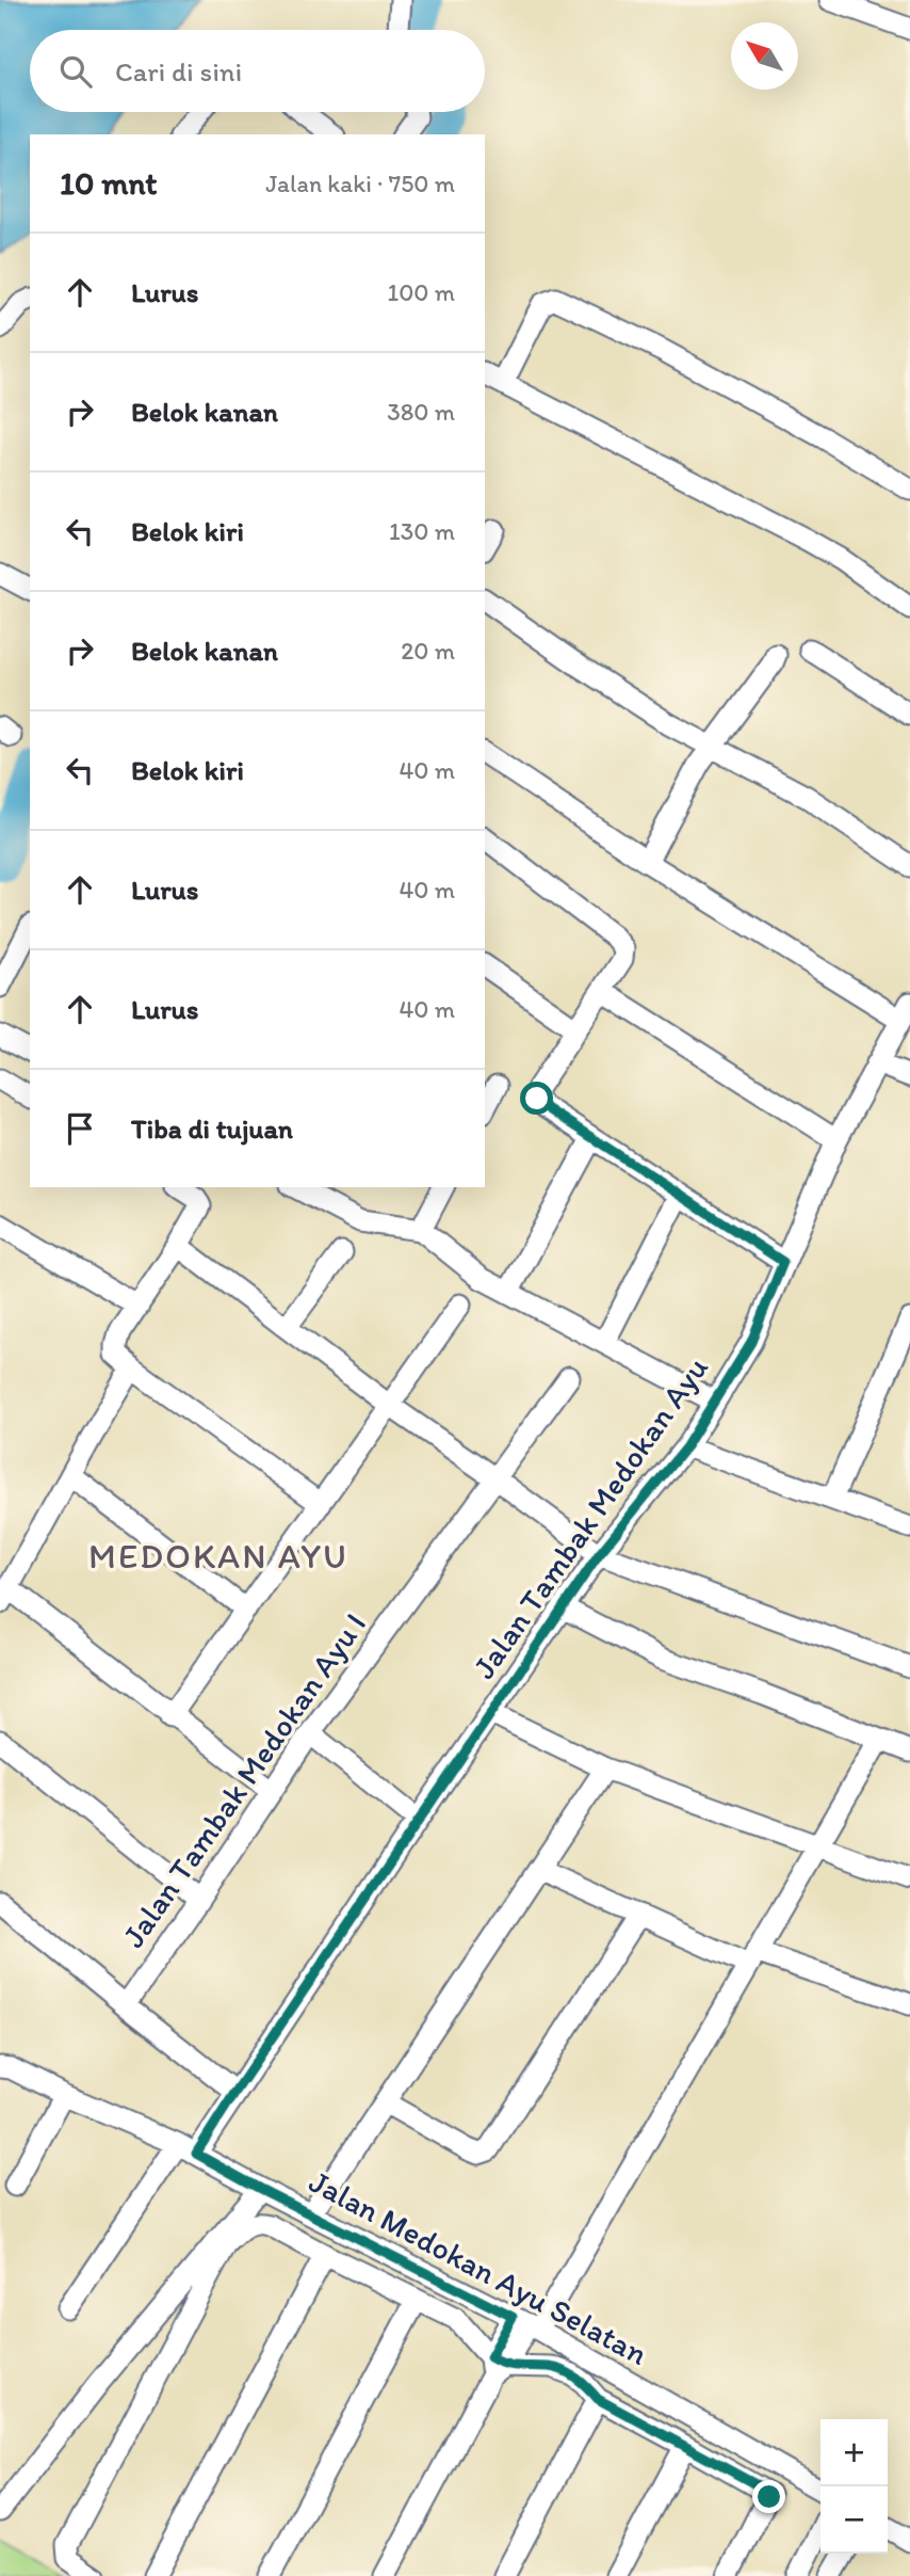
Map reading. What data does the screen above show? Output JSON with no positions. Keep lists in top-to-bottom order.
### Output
{
  "streets": {
    "street": ["Jalan Tambak Medokan Ayu", "Jalan Tambak Medokan Ayu I", "Jalan Medokan Ayu Selatan"]
  },
  "crossings": [
    ["Jalan Tambak Medokan Ayu", "Jalan Medokan Ayu Selatan"]
  ],
  "districts": ["MEDOKAN AYU"],
  "north": "top left",
  "page": {
    "search": "Cari di sini",
    "heading": ["10 mnt", "Jalan kaki · 750 m"],
    "list": [
      ["Lurus", "100 m"],
      ["Belok kanan", "380 m"],
      ["Belok kiri", "130 m"],
      ["Belok kanan", "20 m"],
      ["Belok kiri", "40 m"],
      ["Lurus", "40 m"],
      ["Lurus", "40 m"],
      "Tiba di tujuan"
    ],
    "map_buttons": ["+", "−"]
  }
}
